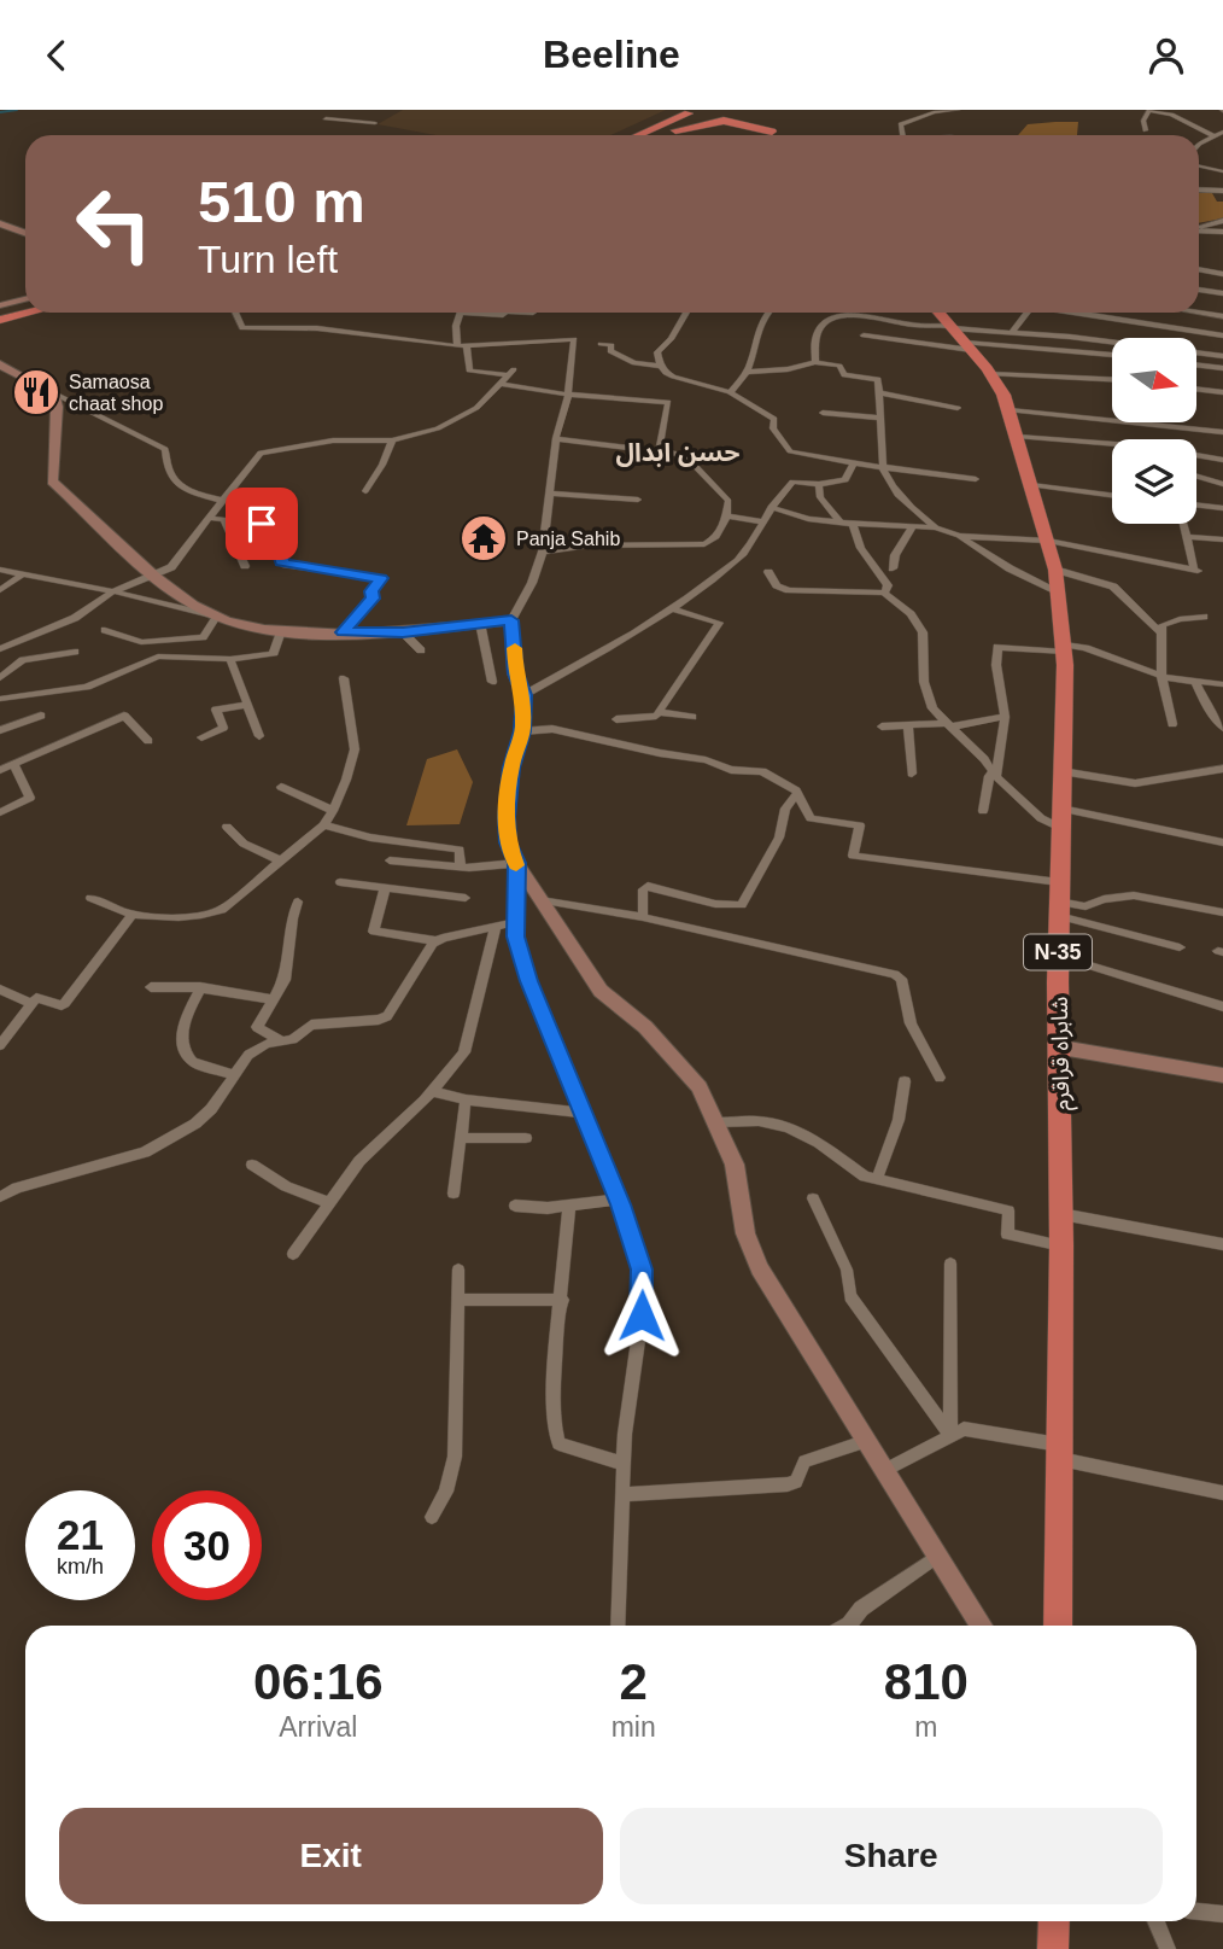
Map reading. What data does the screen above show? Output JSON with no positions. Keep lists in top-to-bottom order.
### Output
{
  "streets": {
    "highway": ["N-35", "شاہراہ قراقرم"]
  },
  "districts": ["حسن ابدال"],
  "places": {
    "restaurant": ["Samaosa chaat shop"],
    "temple": ["Panja Sahib"]
  },
  "north": "right",
  "page": {
    "header": "Beeline",
    "turn": ["510 m", "Turn left"],
    "speed": "21 km/h",
    "limit": "30",
    "eta": [
      "06:16",
      "Arrival",
      "2",
      "min",
      "810",
      "m"
    ],
    "buttons": ["Exit", "Share"]
  }
}
